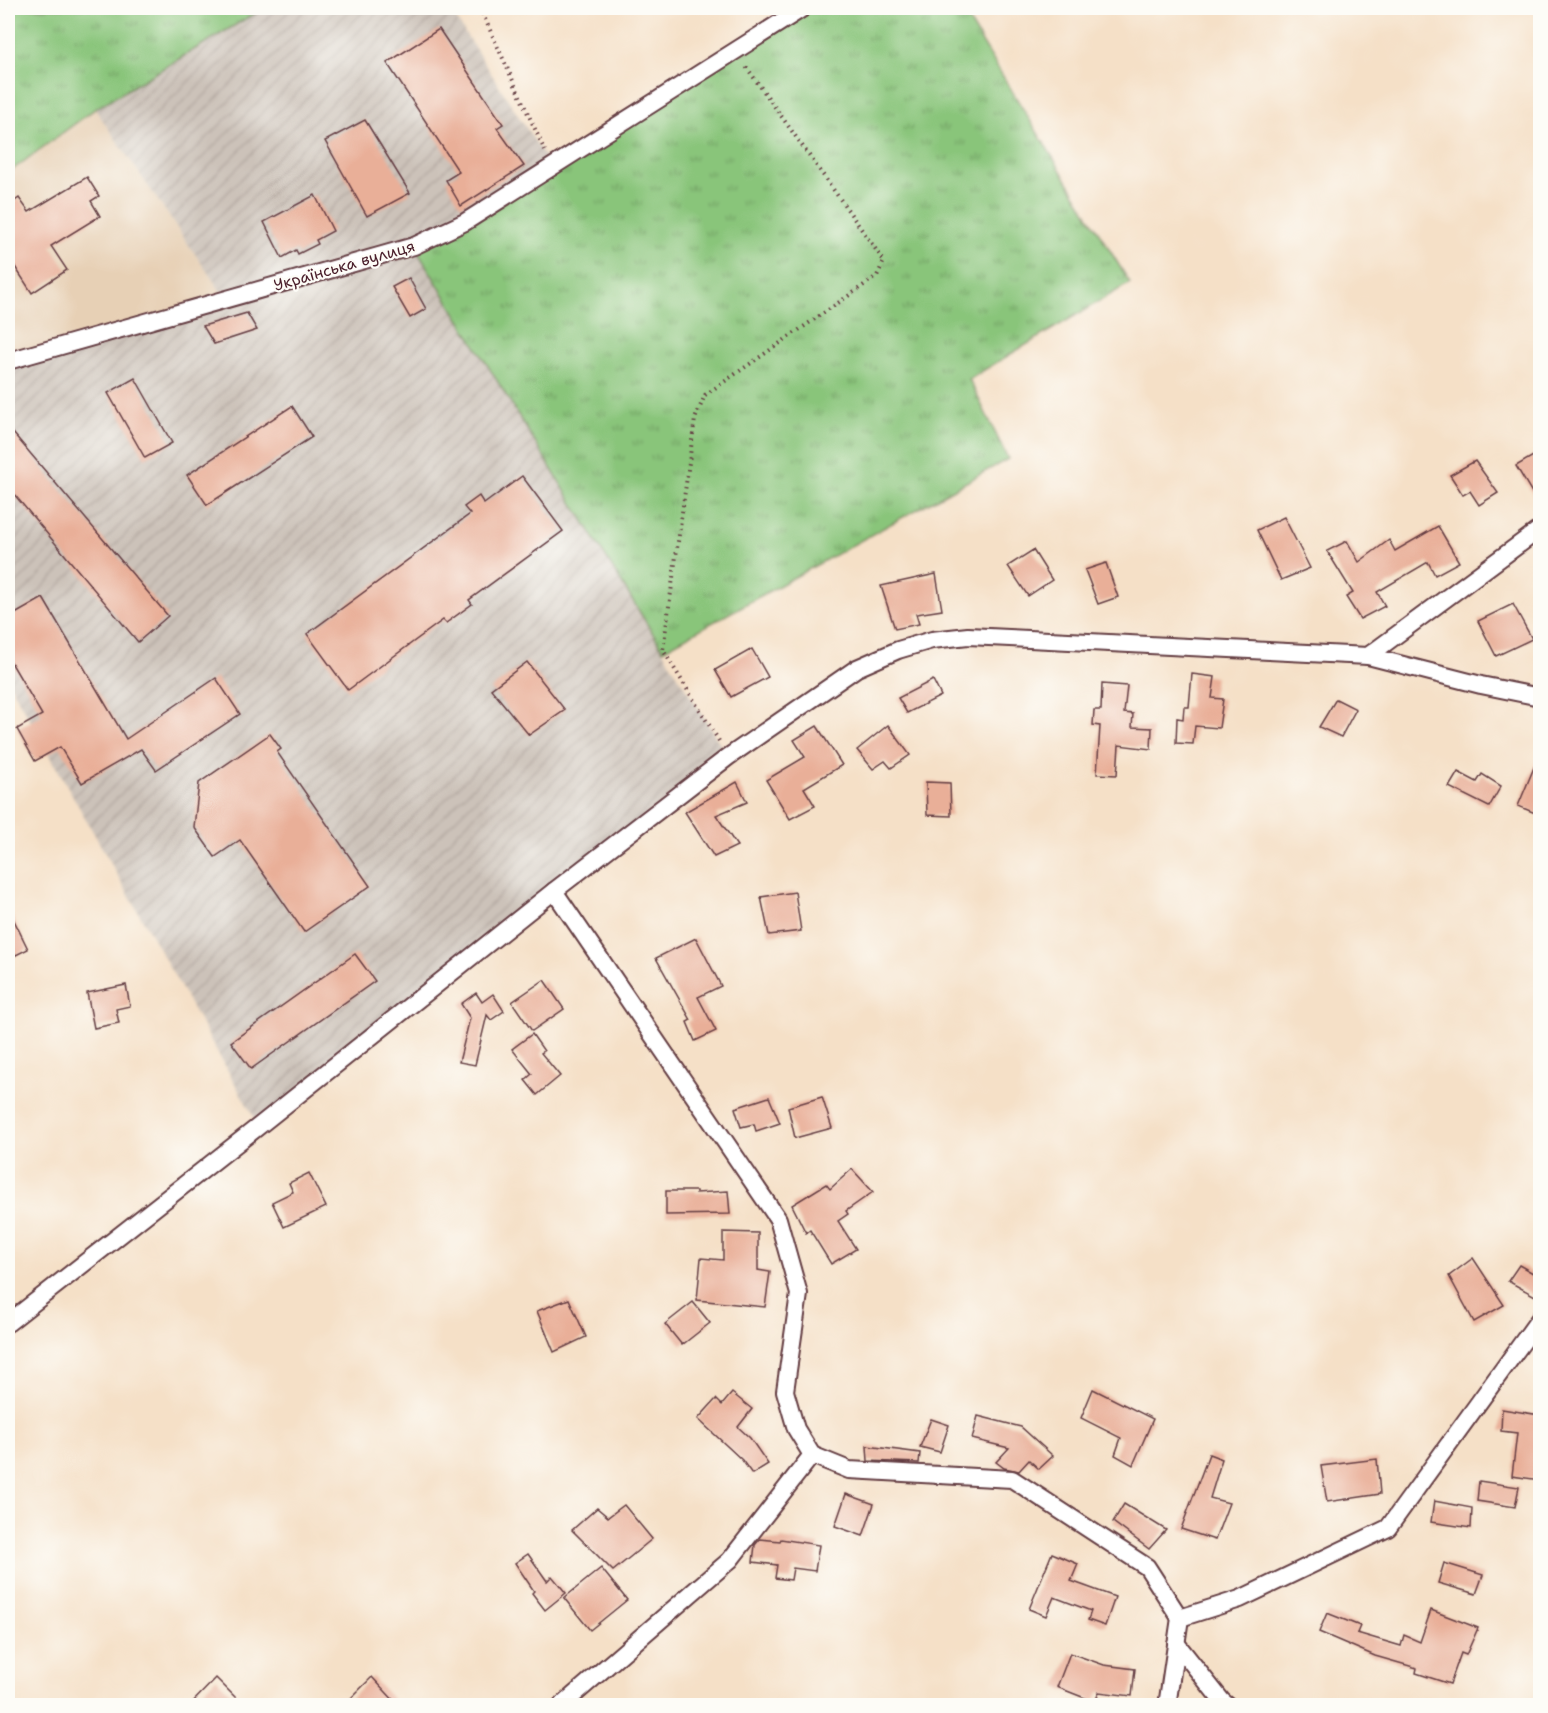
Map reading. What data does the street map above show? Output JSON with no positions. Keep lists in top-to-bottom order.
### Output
{
  "streets": {
    "street": ["Українська вулиця"]
  }
}
